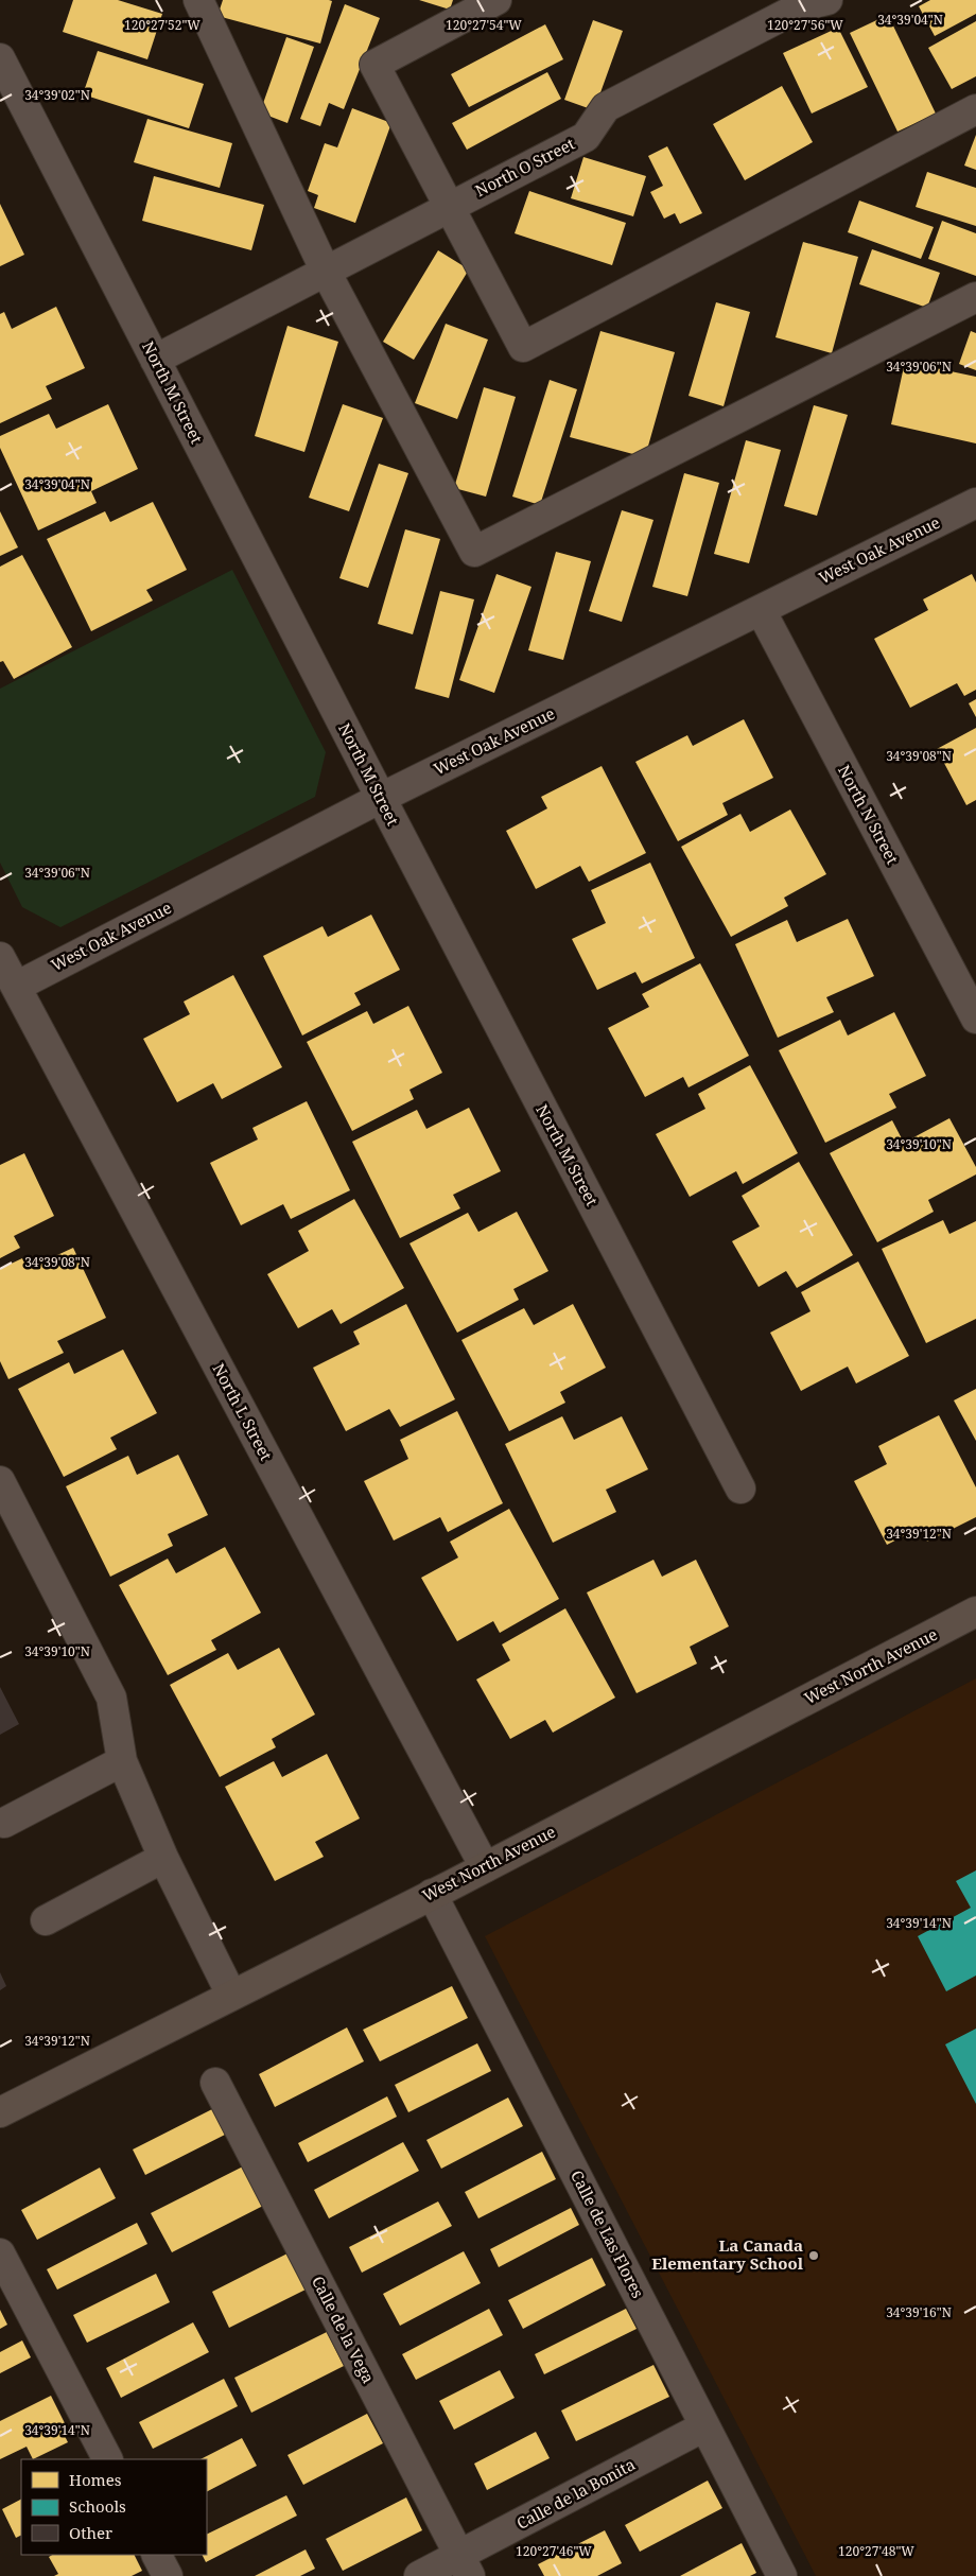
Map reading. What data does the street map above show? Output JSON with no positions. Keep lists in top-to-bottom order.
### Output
{
  "streets": {
    "street": [
      "North O Street",
      "North M Street",
      "West Oak Avenue",
      "North N Street",
      "North L Street",
      "West North Avenue",
      "Calle de Las Flores",
      "Calle de la Vega",
      "Calle de la Bonita"
    ]
  },
  "crossings": [
    ["North O Street", "North M Street"],
    ["North M Street", "West Oak Avenue"],
    ["West Oak Avenue", "North N Street"],
    ["West Oak Avenue", "North L Street"],
    ["North L Street", "West North Avenue"],
    ["West North Avenue", "Calle de Las Flores"],
    ["Calle de Las Flores", "Calle de la Bonita"],
    ["Calle de la Vega", "Calle de la Bonita"]
  ],
  "places": ["La Canada Elementary School"],
  "legend": ["Homes", "Schools", "Other"],
  "coordinates": [
    "34°39'04\"N",
    "120°27'54\"W",
    "120°27'56\"W",
    "120°27'52\"W",
    "34°39'02\"N",
    "34°39'06\"N",
    "34°39'08\"N",
    "34°39'10\"N",
    "34°39'12\"N",
    "34°39'14\"N",
    "34°39'16\"N",
    "120°27'46\"W",
    "120°27'48\"W"
  ]
}
